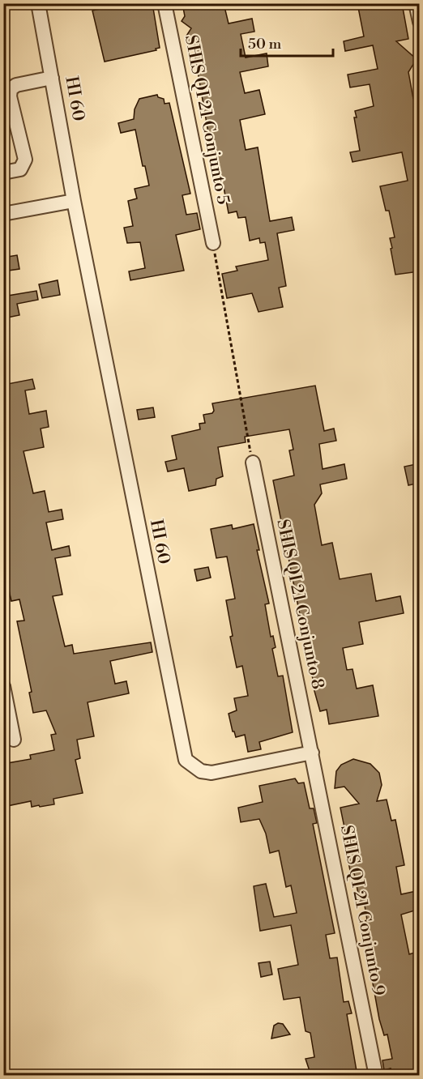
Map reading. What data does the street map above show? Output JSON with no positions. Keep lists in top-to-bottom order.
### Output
{
  "streets": {
    "street": [
      "HI 60",
      "SHIS QI 21 Conjunto 5",
      "SHIS QI 21 Conjunto 8",
      "SHIS QI 21 Conjunto 9"
    ]
  },
  "crossings": [
    ["HI 60", "SHIS QI 21 Conjunto 8"],
    ["HI 60", "SHIS QI 21 Conjunto 9"],
    ["SHIS QI 21 Conjunto 8", "SHIS QI 21 Conjunto 9"]
  ],
  "scale_bar": "50 m"
}
